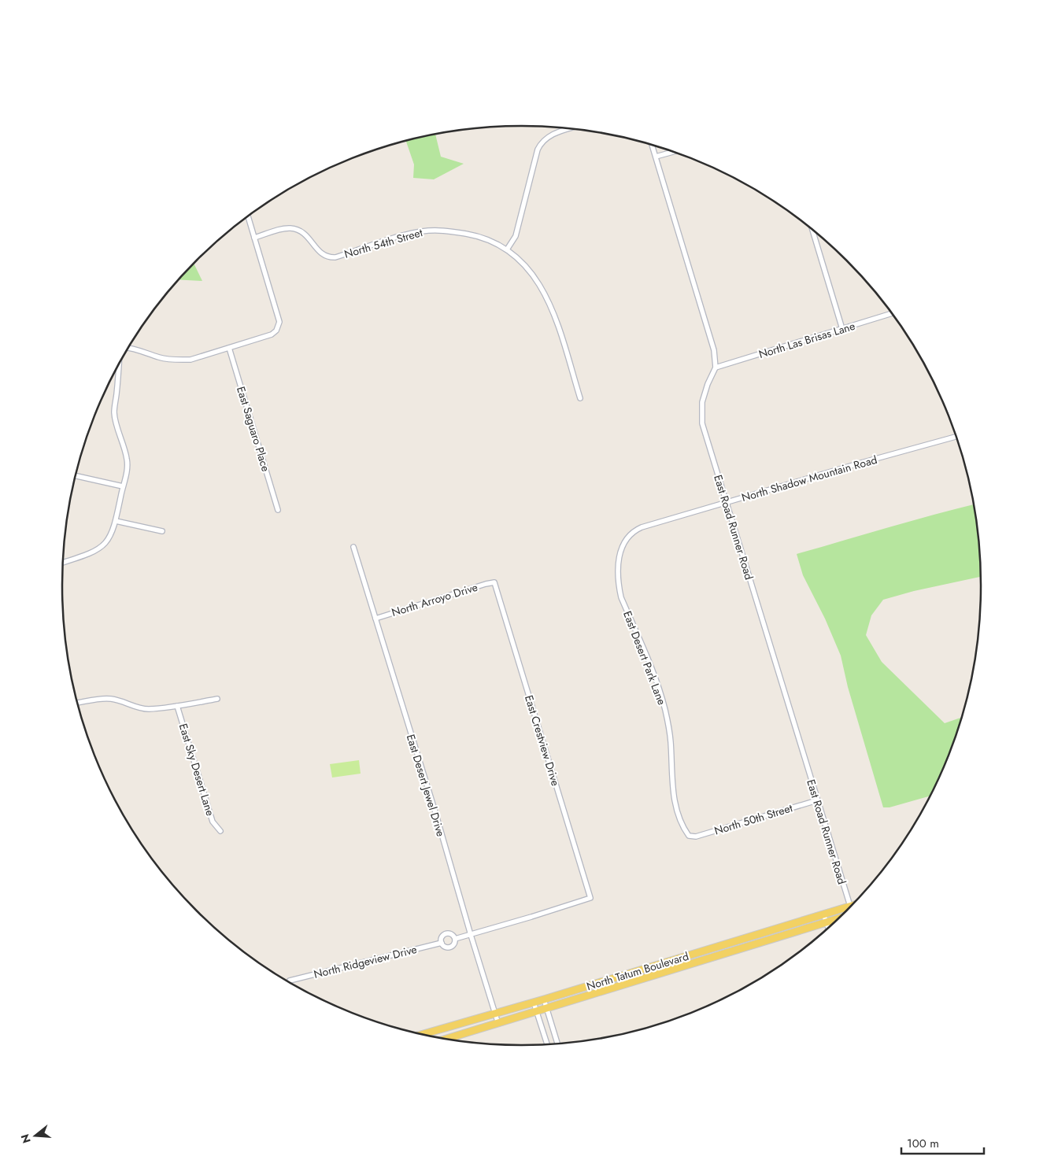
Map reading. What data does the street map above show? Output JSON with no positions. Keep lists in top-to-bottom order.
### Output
{
  "streets": {
    "main road": ["North Tatum Boulevard"],
    "street": [
      "North 54th Street",
      "North Las Brisas Lane",
      "East Saguaro Place",
      "North Shadow Mountain Road",
      "East Road Runner Road",
      "North Arroyo Drive",
      "East Desert Park Lane",
      "East Crestview Drive",
      "East Sky Desert Lane",
      "East Desert Jewel Drive",
      "North 50th Street",
      "North Ridgeview Drive"
    ]
  },
  "crossings": [
    ["North Las Brisas Lane", "East Road Runner Road"],
    ["North Shadow Mountain Road", "East Road Runner Road"],
    ["North Shadow Mountain Road", "East Desert Park Lane"],
    ["East Road Runner Road", "North 50th Street"],
    ["East Road Runner Road", "North Tatum Boulevard"],
    ["North Arroyo Drive", "East Crestview Drive"],
    ["North Arroyo Drive", "East Desert Jewel Drive"],
    ["East Desert Park Lane", "North 50th Street"],
    ["East Crestview Drive", "North Ridgeview Drive"],
    ["East Desert Jewel Drive", "North Ridgeview Drive"],
    ["East Desert Jewel Drive", "North Tatum Boulevard"]
  ],
  "scale_bar": "100 m",
  "north": "left"
}
